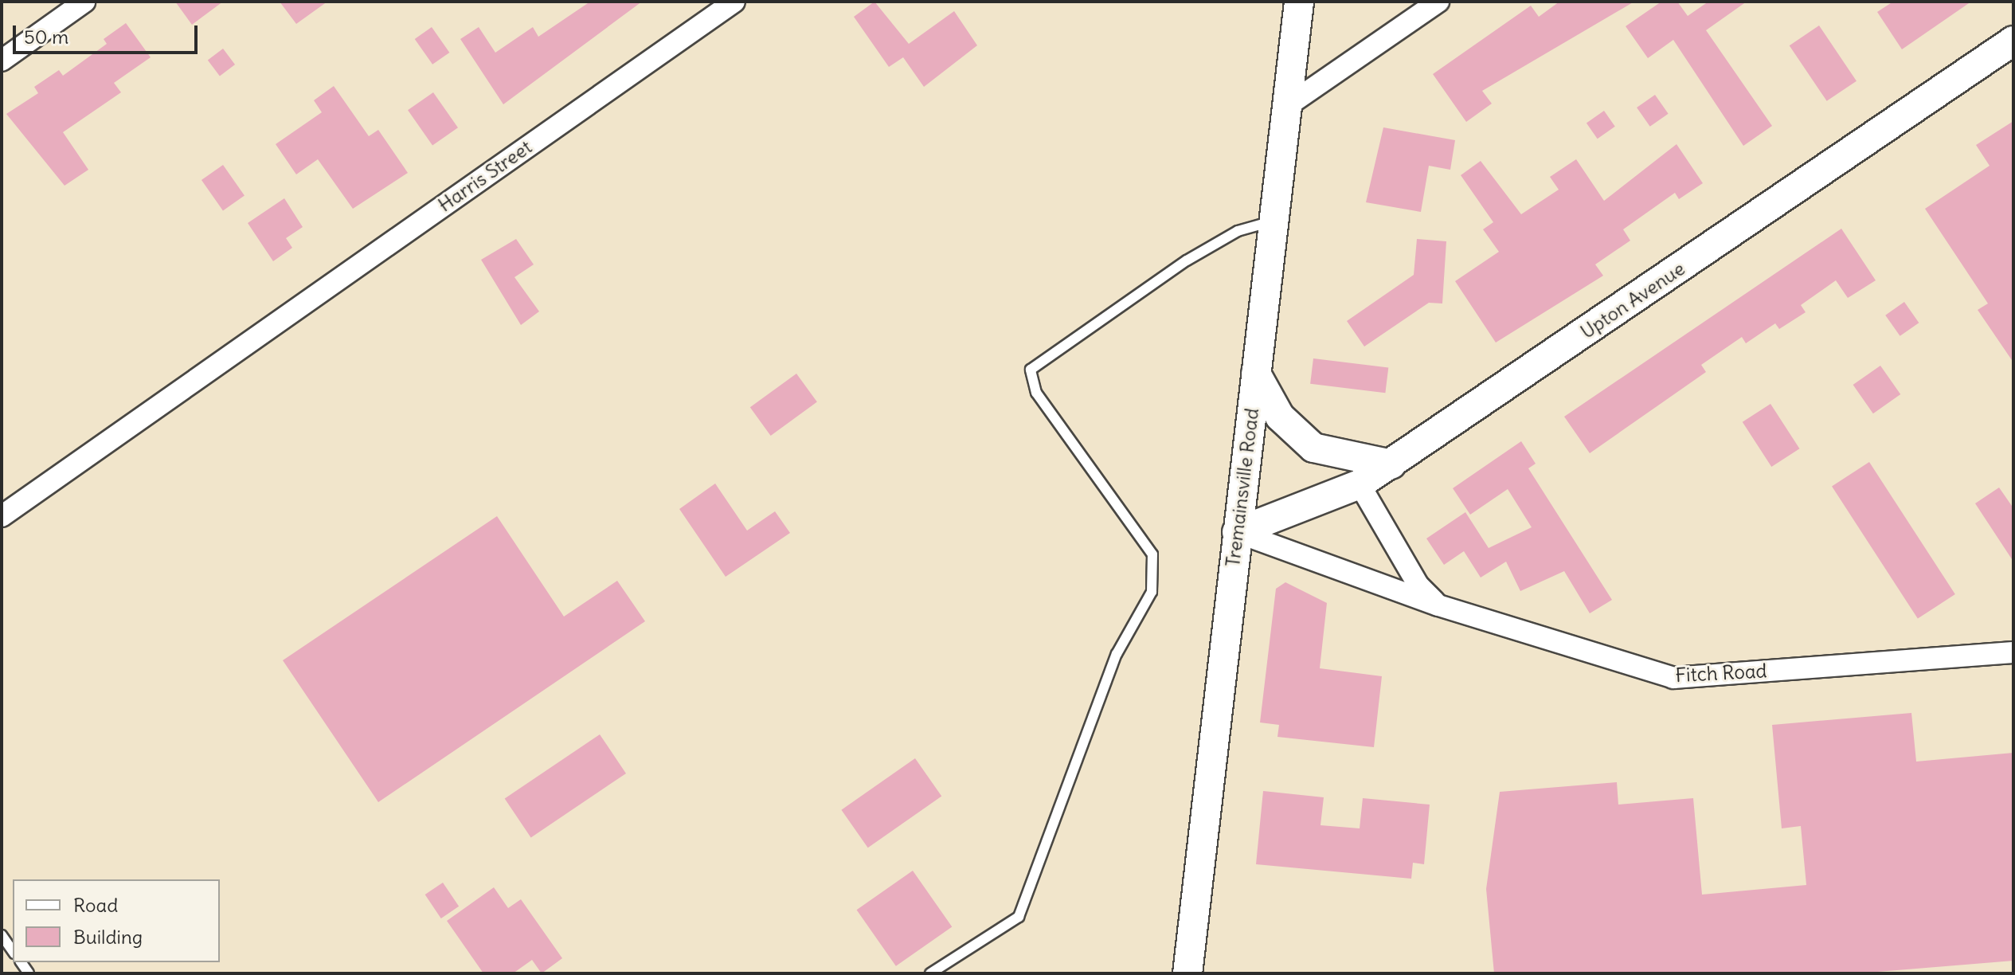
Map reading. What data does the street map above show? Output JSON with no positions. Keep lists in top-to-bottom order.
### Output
{
  "streets": {
    "street": [
      "Harris Street",
      "Upton Avenue",
      "Tremainsville Road",
      "Fitch Road"
    ]
  },
  "crossings": [
    ["Upton Avenue", "Tremainsville Road"],
    ["Upton Avenue", "Fitch Road"],
    ["Tremainsville Road", "Fitch Road"]
  ],
  "legend": ["Road", "Building"],
  "scale_bar": "50 m"
}
